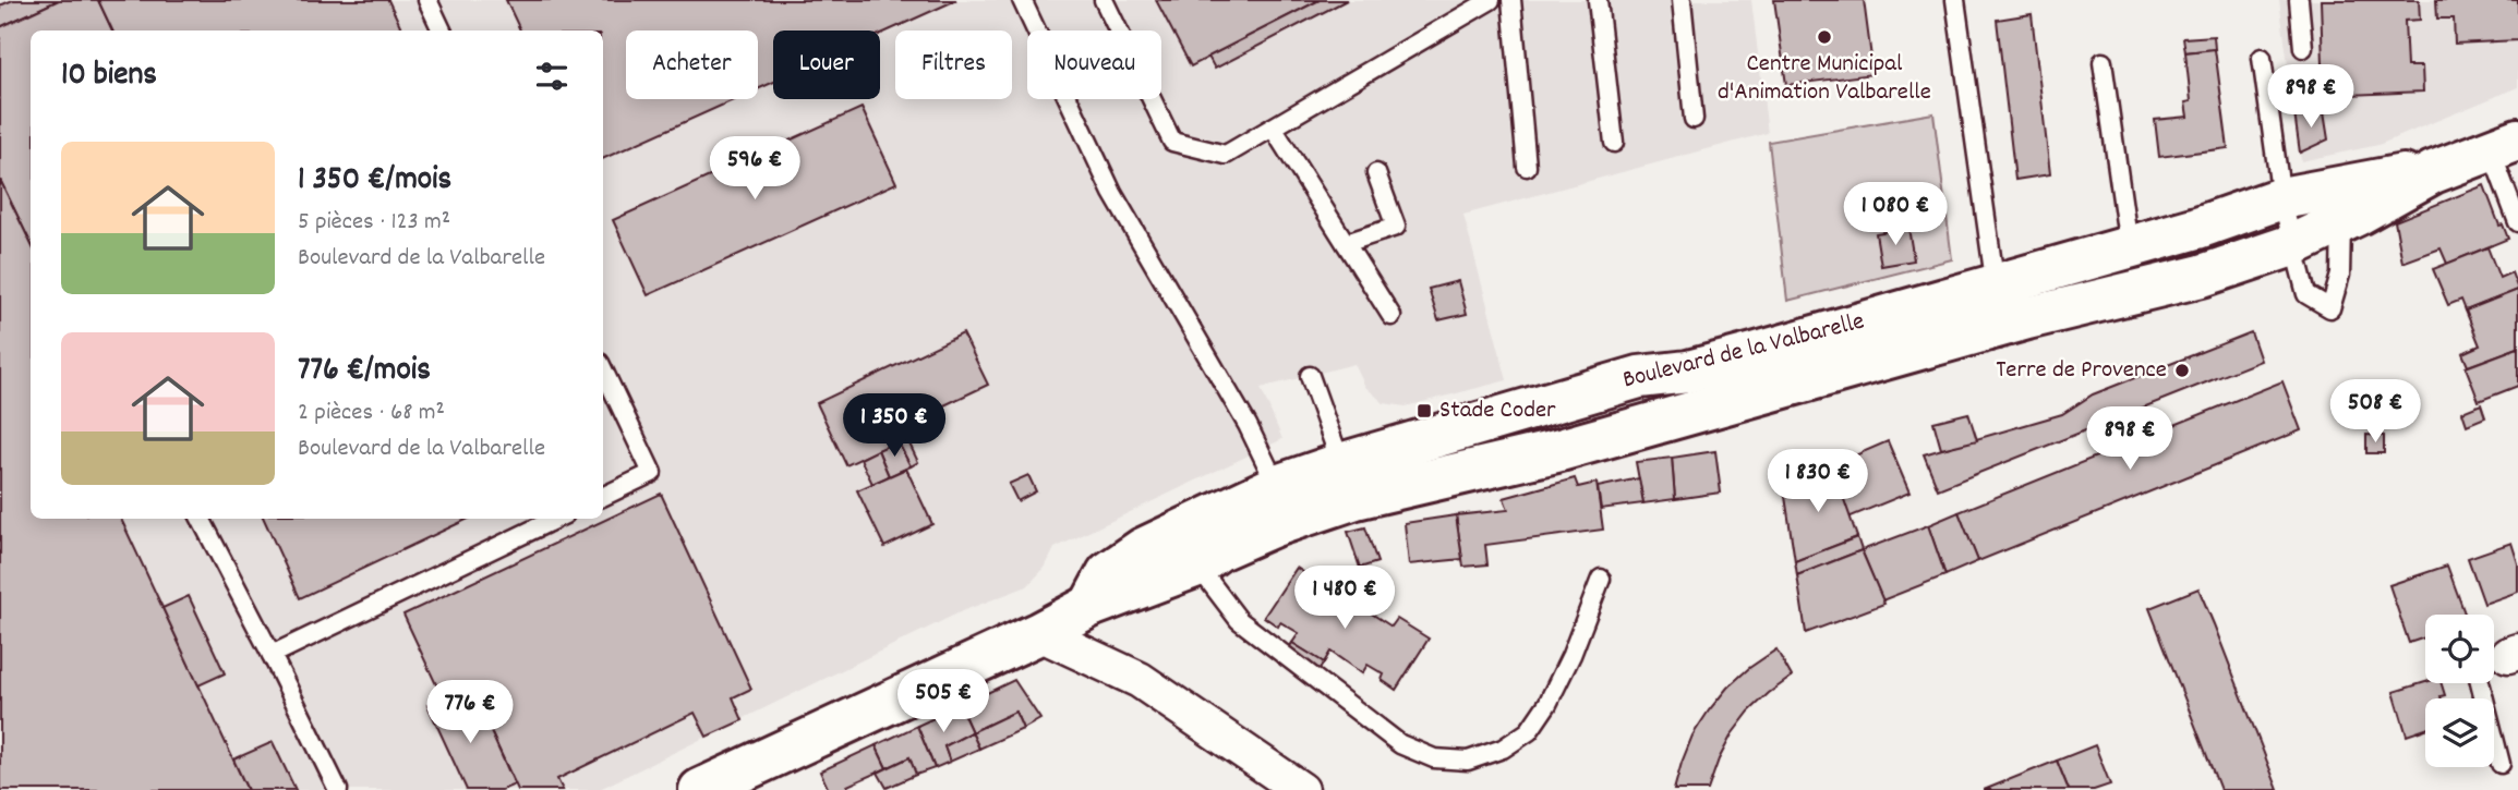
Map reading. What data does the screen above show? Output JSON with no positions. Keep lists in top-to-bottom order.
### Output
{
  "streets": {
    "street": ["Boulevard de la Valbarelle"]
  },
  "places": {
    "other": ["Centre Municipal d'Animation Valbarelle", "Terre de Provence"],
    "transit": ["Stade Coder"]
  },
  "page": {
    "chip": [
      "Acheter",
      "Louer",
      "Filtres",
      "Nouveau"
    ],
    "heading": "10 biens",
    "price": [
      "898 €",
      "596 €",
      "1 080 €",
      "508 €",
      "1 350 €",
      "898 €",
      "1 830 €",
      "1 480 €",
      "505 €",
      "776 €"
    ],
    "list": [
      {
        "name": "1 350 €/mois",
        "note": "5 pièces · 123 m² · Boulevard de la Valbarelle"
      },
      {
        "name": "776 €/mois",
        "note": "2 pièces · 68 m² · Boulevard de la Valbarelle"
      }
    ]
  }
}
